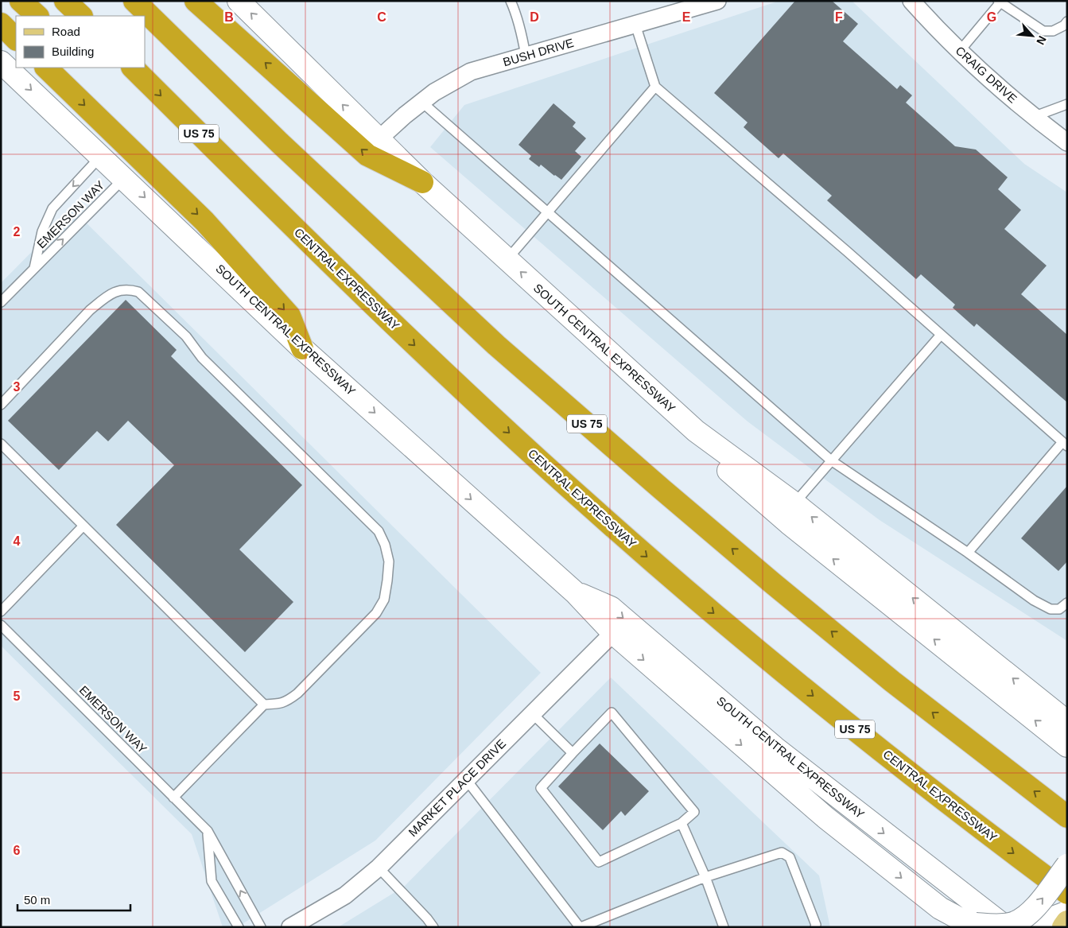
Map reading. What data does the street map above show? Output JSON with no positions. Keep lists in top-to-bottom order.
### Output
{
  "streets": {
    "highway": ["US 75", "CENTRAL EXPRESSWAY"],
    "main road": ["SOUTH CENTRAL EXPRESSWAY"],
    "street": ["BUSH DRIVE", "CRAIG DRIVE", "MARKET PLACE DRIVE"],
    "lane": ["EMERSON WAY"]
  },
  "crossings": [
    ["BUSH DRIVE", "SOUTH CENTRAL EXPRESSWAY"],
    ["EMERSON WAY", "SOUTH CENTRAL EXPRESSWAY"],
    ["SOUTH CENTRAL EXPRESSWAY", "MARKET PLACE DRIVE"]
  ],
  "legend": ["Road", "Building"],
  "scale_bar": "50 m",
  "north": "bottom right",
  "grid": {
    "columns": [
      "B",
      "C",
      "D",
      "E",
      "F",
      "G"
    ],
    "rows": [
      "2",
      "3",
      "4",
      "5",
      "6"
    ]
  }
}
